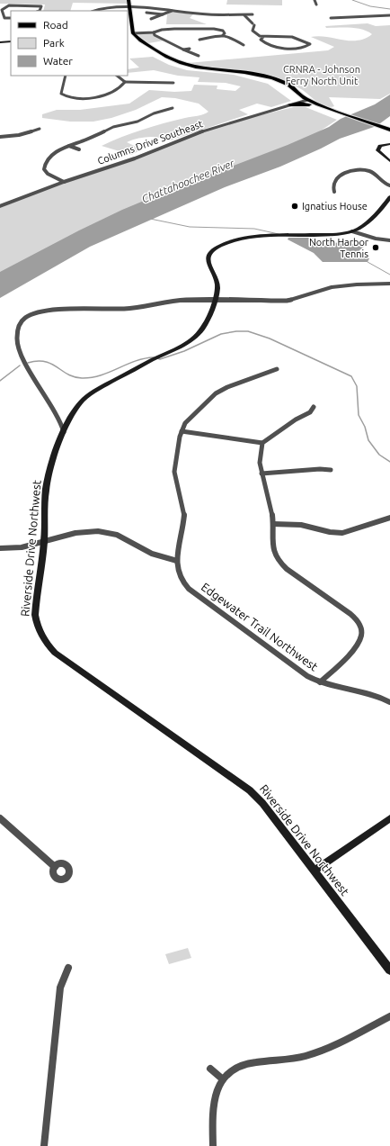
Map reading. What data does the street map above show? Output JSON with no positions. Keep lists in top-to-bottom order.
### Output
{
  "streets": {
    "street": ["Columns Drive Southeast", "Riverside Drive Northwest", "Edgewater Trail Northwest"]
  },
  "water": ["Chattahoochee River"],
  "parks": ["CRNRA - Johnson Ferry North Unit"],
  "places": ["Ignatius House", "North Harbor Tennis"],
  "legend": ["Road", "Park", "Water"]
}
